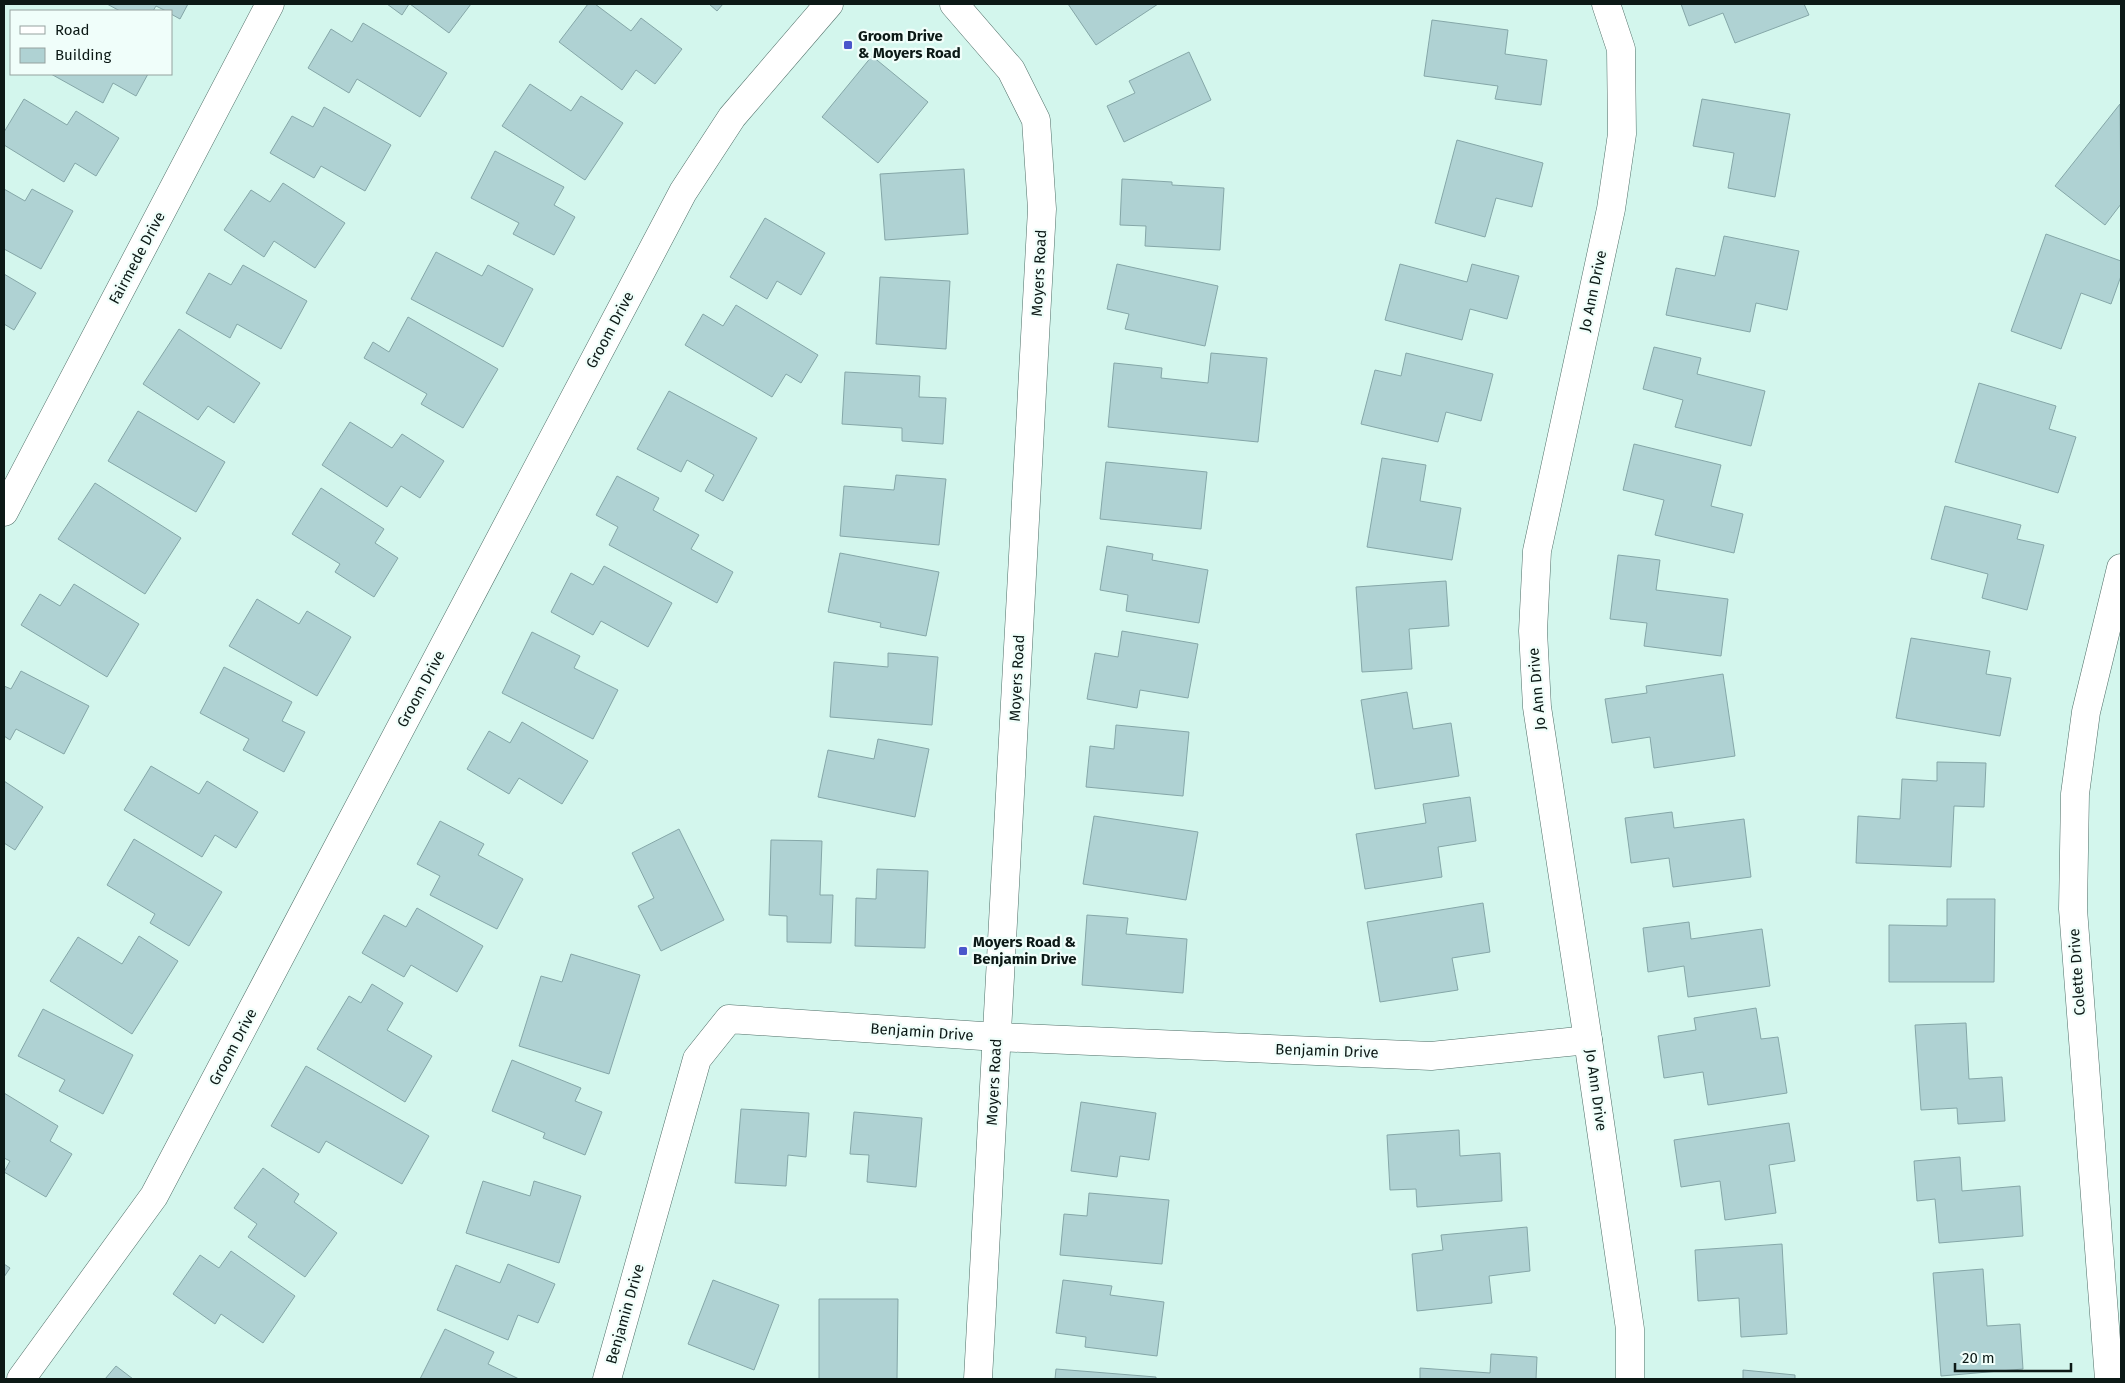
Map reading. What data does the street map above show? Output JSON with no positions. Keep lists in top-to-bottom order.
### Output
{
  "streets": {
    "street": [
      "Fairmede Drive",
      "Moyers Road",
      "Jo Ann Drive",
      "Groom Drive",
      "Colette Drive",
      "Benjamin Drive"
    ]
  },
  "crossings": [
    ["Moyers Road", "Benjamin Drive"],
    ["Jo Ann Drive", "Benjamin Drive"]
  ],
  "places": {
    "transit": ["Groom Drive & Moyers Road", "Moyers Road & Benjamin Drive"]
  },
  "legend": ["Road", "Building"],
  "scale_bar": "20 m"
}
